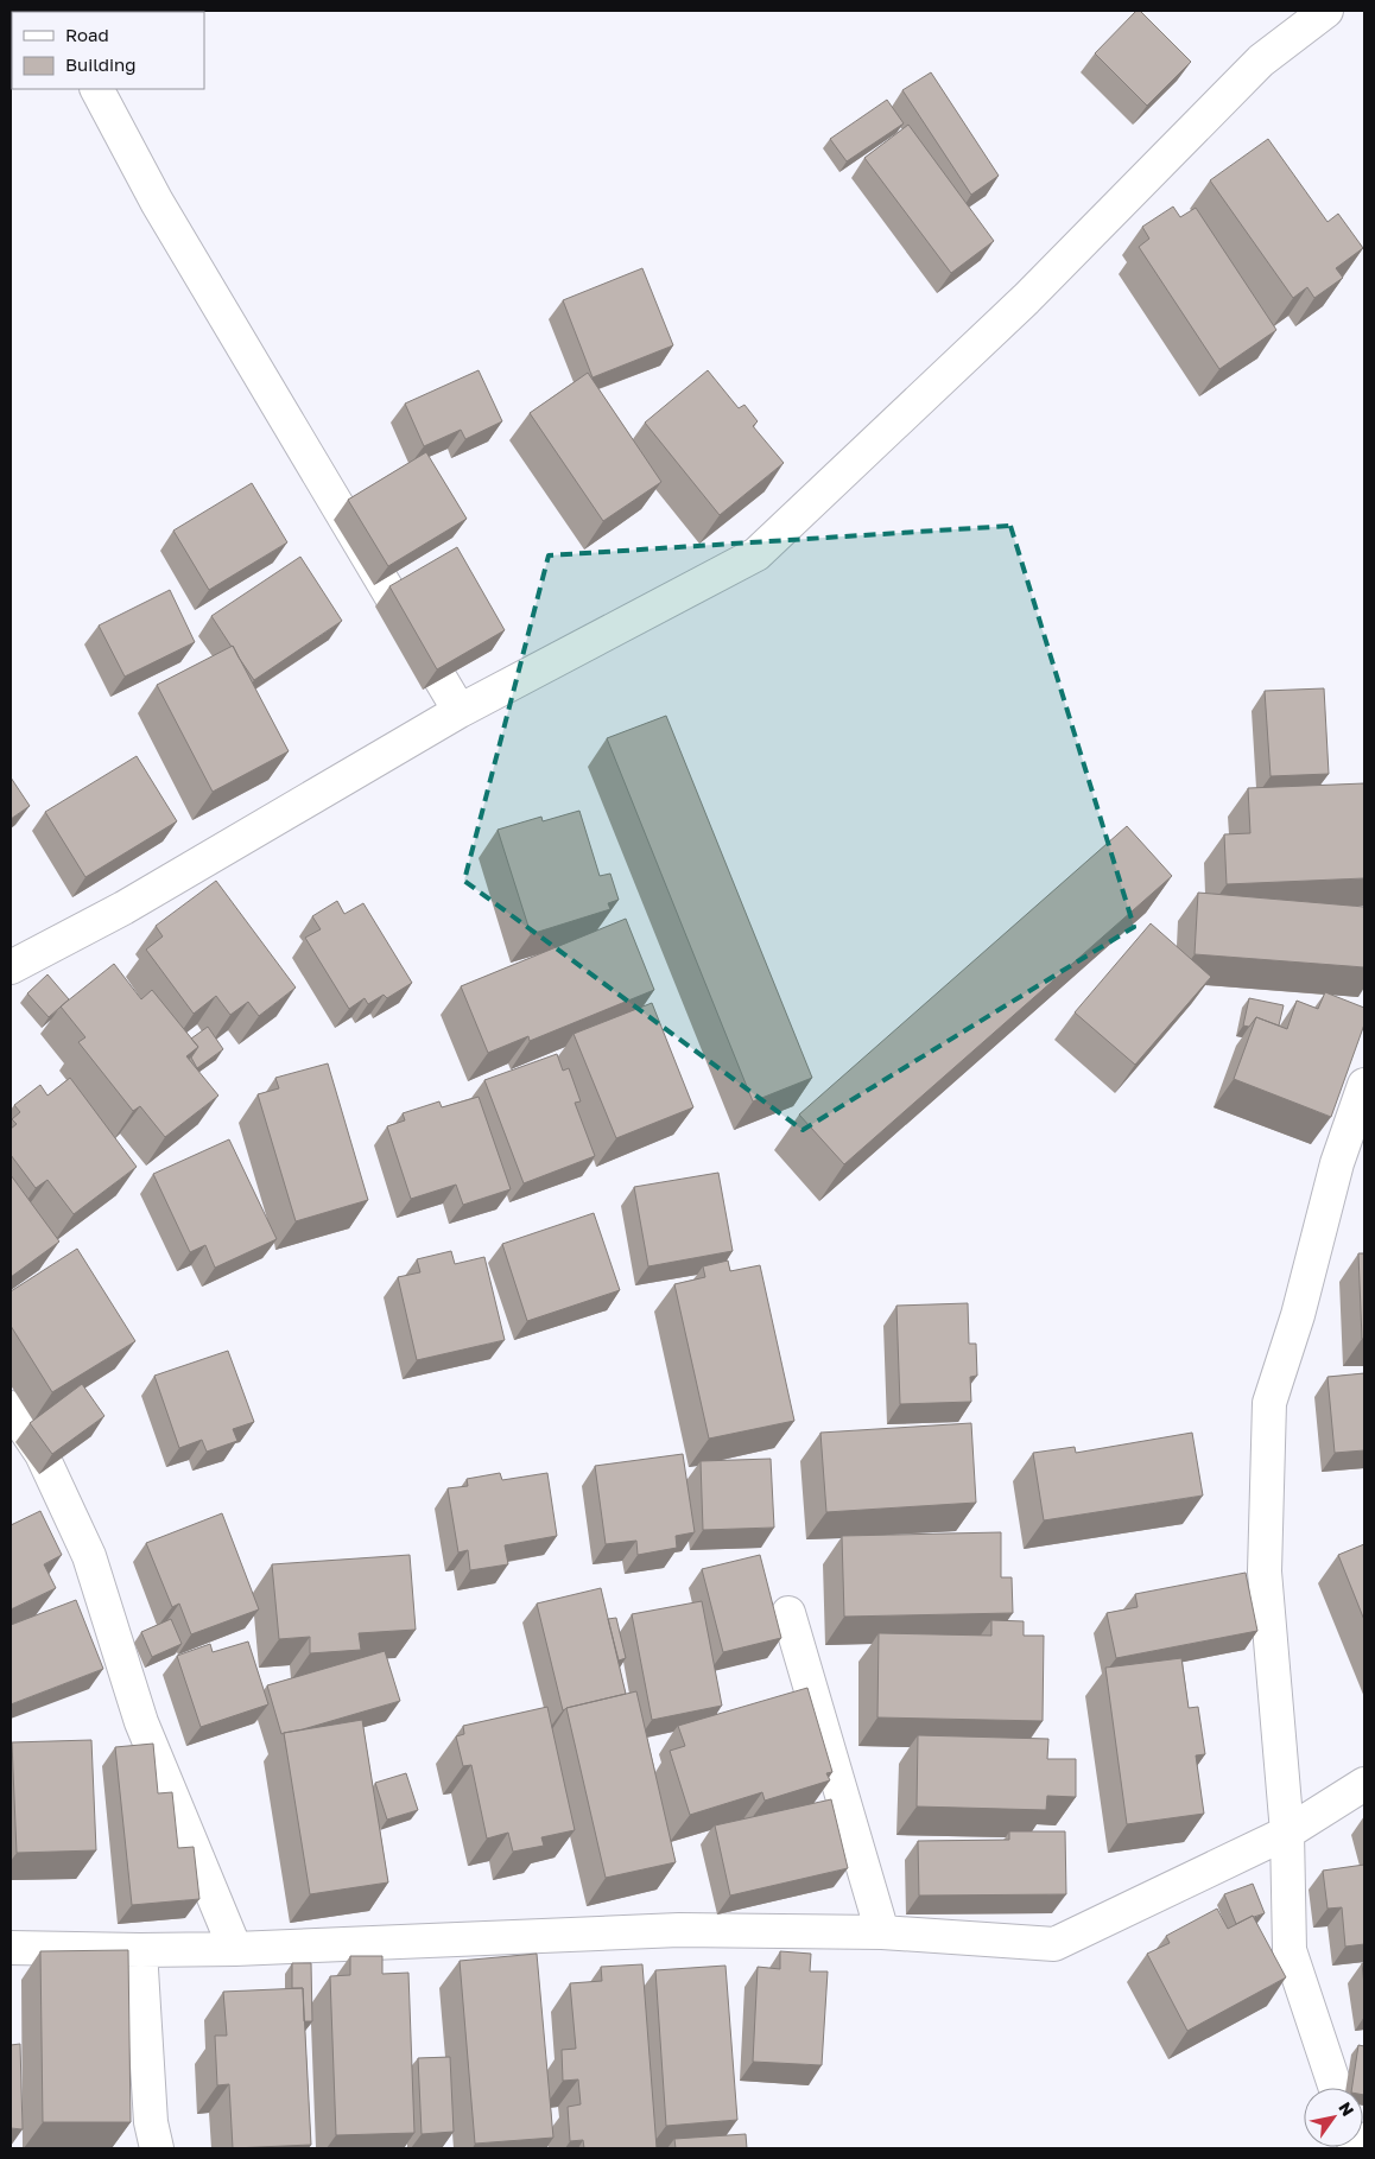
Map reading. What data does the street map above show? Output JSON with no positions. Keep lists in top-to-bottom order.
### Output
{
  "legend": ["Road", "Building"],
  "north": "top right"
}
